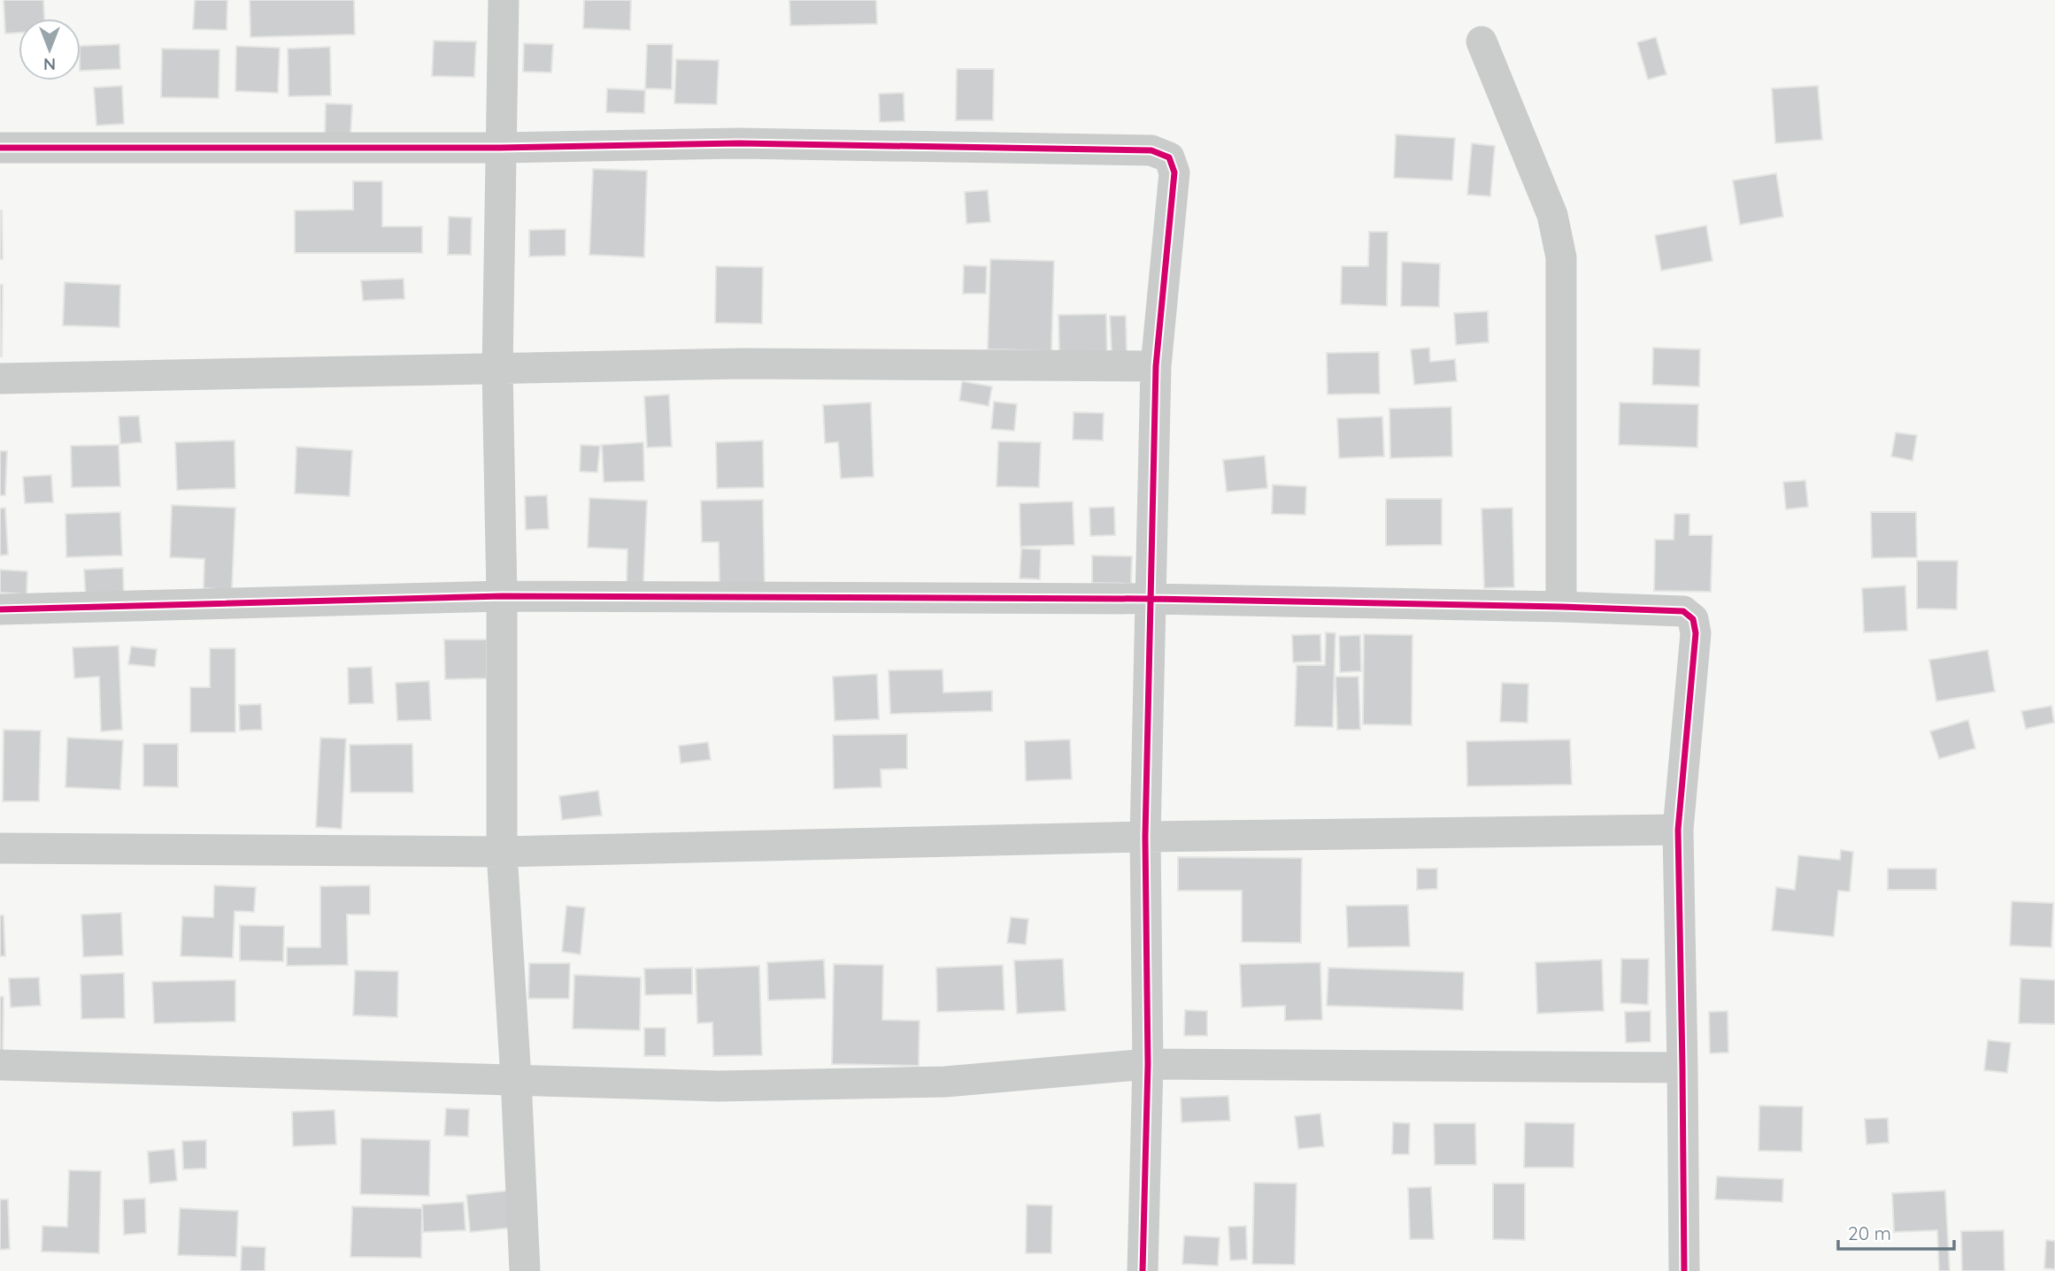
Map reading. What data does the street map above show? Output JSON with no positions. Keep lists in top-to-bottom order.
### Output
{
  "scale_bar": "20 m",
  "north": "bottom"
}
